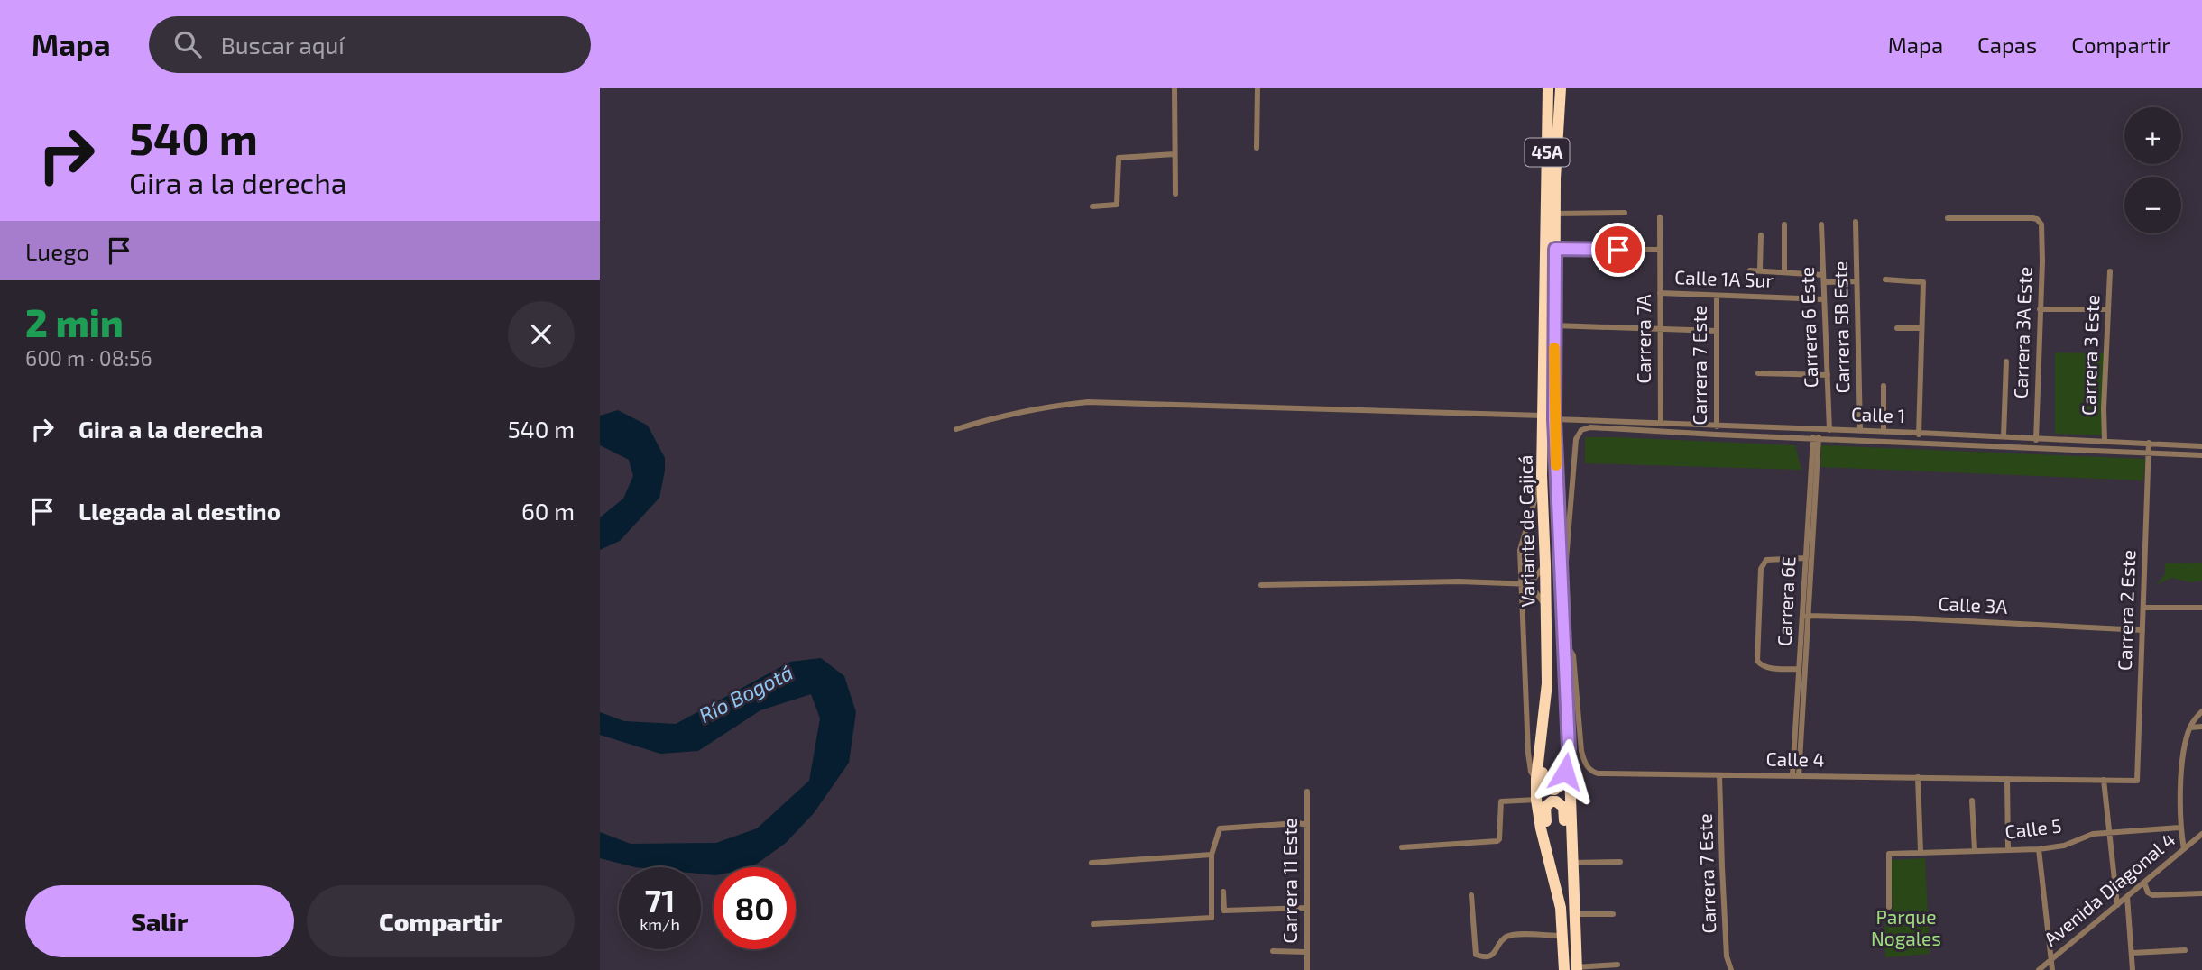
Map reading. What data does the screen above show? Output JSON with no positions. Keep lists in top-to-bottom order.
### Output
{
  "streets": {
    "highway": ["45A", "Variante de Cajicá"],
    "street": [
      "Calle 1A Sur",
      "Carrera 6 Este",
      "Carrera 5B Este",
      "Carrera 3A Este",
      "Carrera 7A",
      "Carrera 3 Este",
      "Carrera 7 Este",
      "Calle 1",
      "Carrera 6E",
      "Calle 3A",
      "Carrera 2 Este",
      "Calle 4",
      "Calle 5",
      "Carrera 11 Este",
      "Avenida Diagonal 4"
    ]
  },
  "crossings": [
    ["Calle 1A Sur", "Carrera 6 Este"],
    ["Calle 1A Sur", "Carrera 7A"],
    ["Calle 1A Sur", "Carrera 7 Este"],
    ["Carrera 6 Este", "Calle 1"],
    ["Carrera 5B Este", "Calle 1"],
    ["Carrera 3A Este", "Calle 1"],
    ["Carrera 7A", "Calle 1"],
    ["Carrera 3 Este", "Calle 1"],
    ["Carrera 7 Este", "Calle 1"],
    ["Carrera 7 Este", "Calle 4"],
    ["Calle 1", "Variante de Cajicá"],
    ["Calle 1", "Carrera 6E"],
    ["Calle 1", "Carrera 2 Este"],
    ["Variante de Cajicá", "Calle 4"],
    ["Carrera 6E", "Calle 3A"],
    ["Carrera 6E", "Calle 4"],
    ["Calle 3A", "Carrera 2 Este"],
    ["Carrera 2 Este", "Calle 4"]
  ],
  "water": ["Río Bogotá"],
  "parks": ["Parque Nogales"],
  "page": {
    "header": "Mapa",
    "search": "Buscar aquí",
    "nav": ["Mapa", "Capas", "Compartir"],
    "turn": ["540 m", "Gira a la derecha"],
    "map_buttons": ["+", "−"],
    "then": "Luego",
    "heading": ["2 min", "600 m · 08:56"],
    "list": [
      {
        "name": "Gira a la derecha",
        "value": "540 m"
      },
      {
        "name": "Llegada al destino",
        "value": "60 m"
      }
    ],
    "speed": "71 km/h",
    "limit": "80",
    "buttons": ["Salir", "Compartir"]
  }
}
